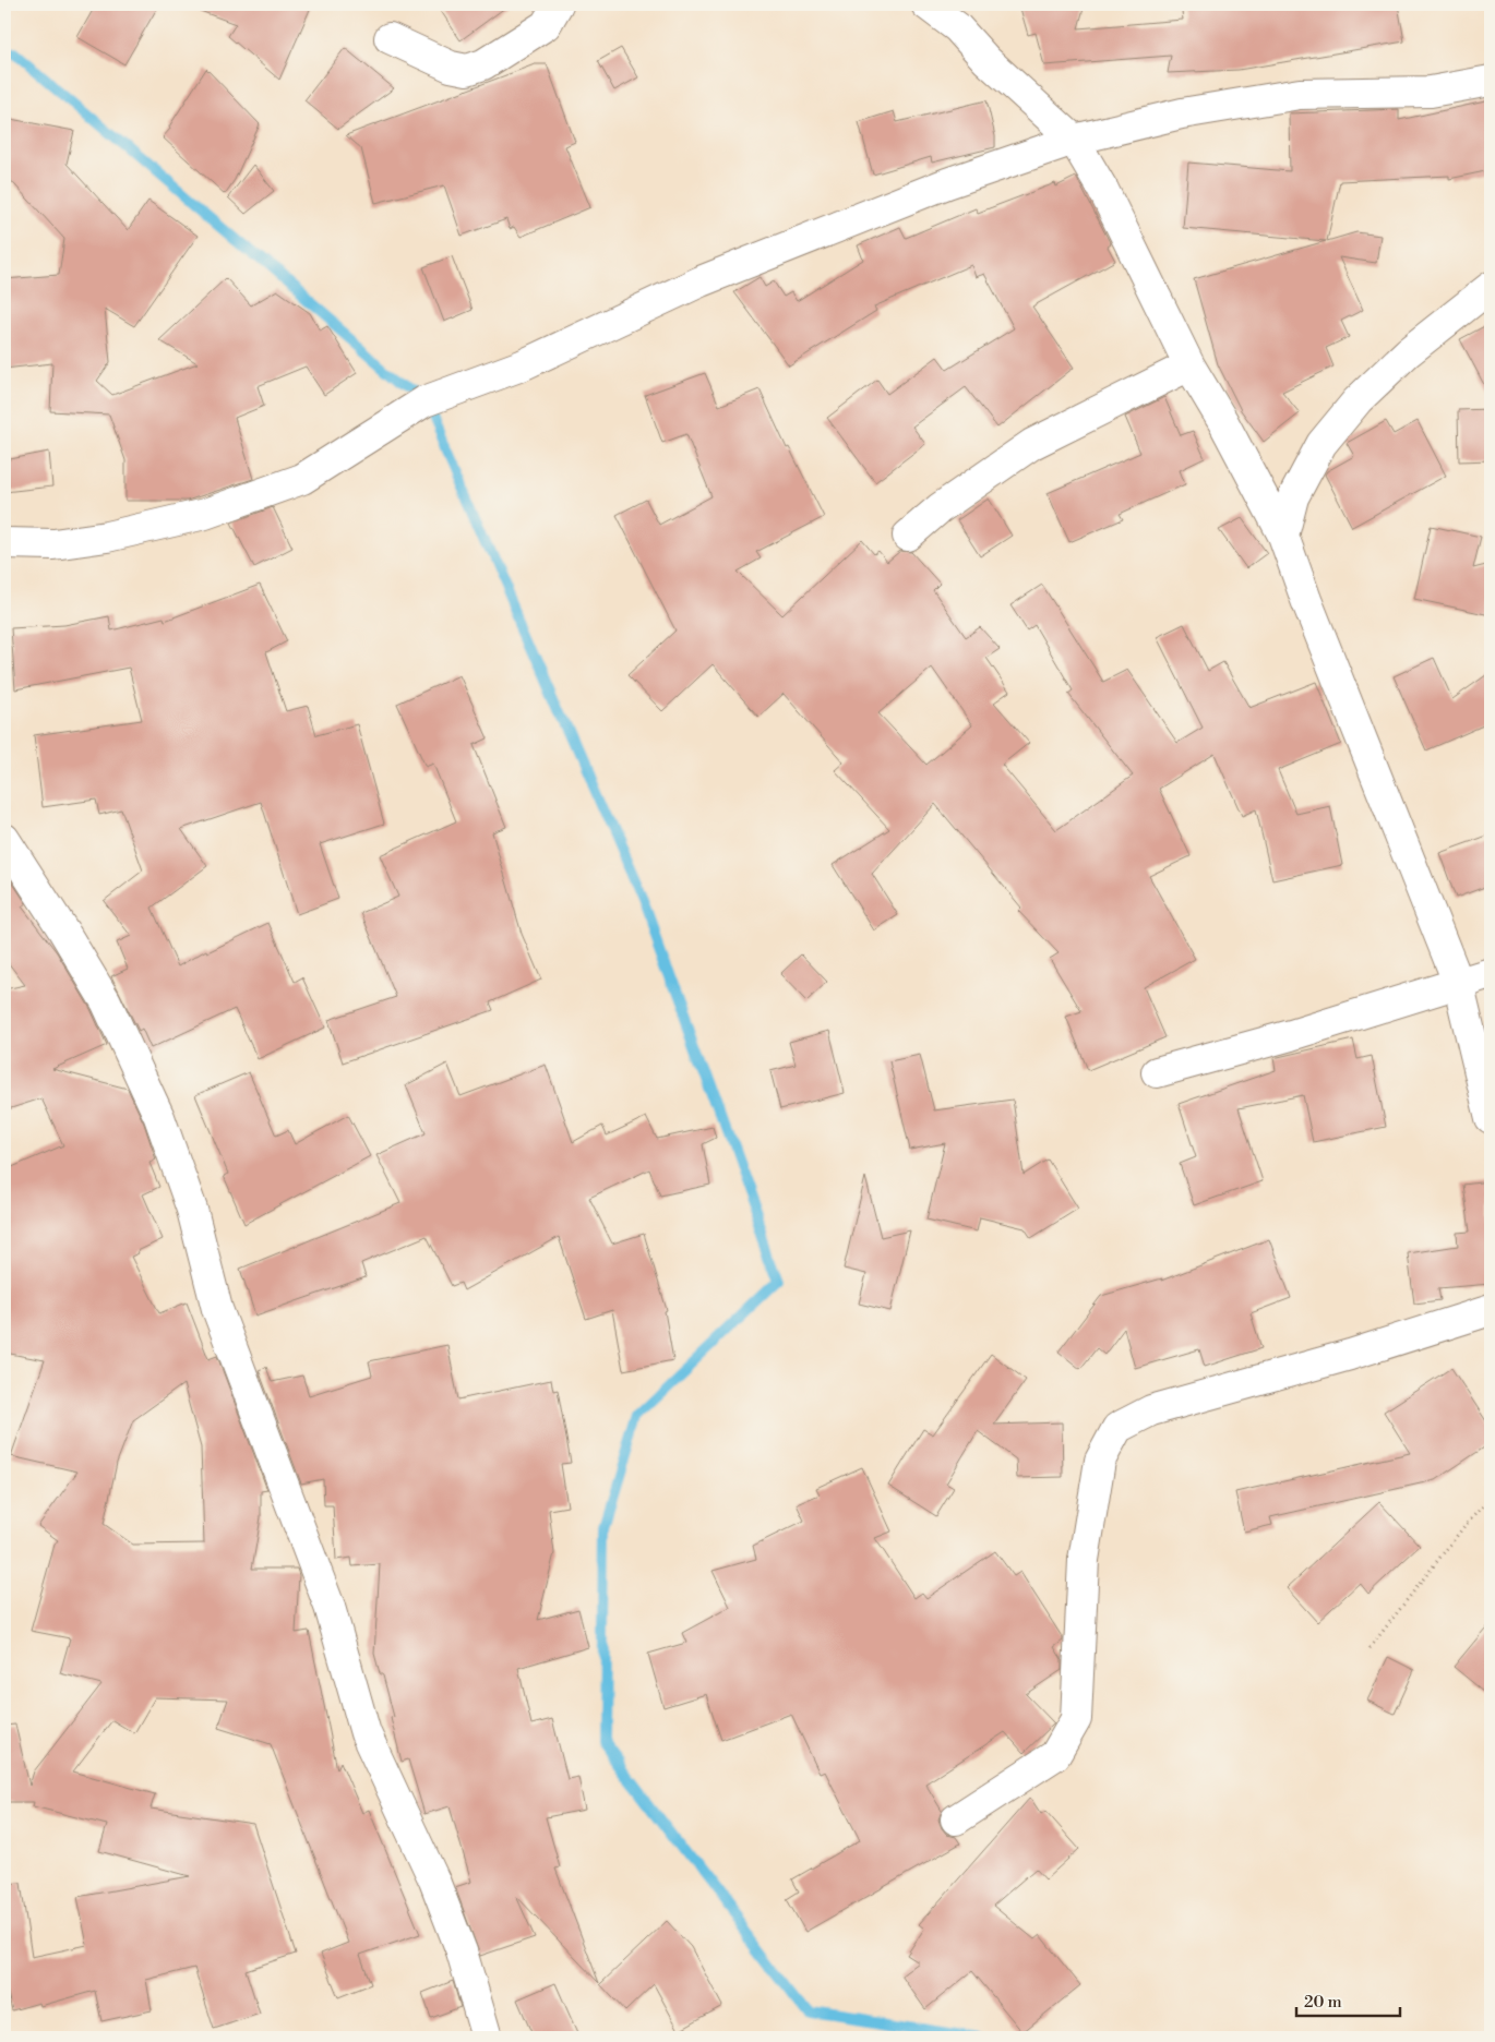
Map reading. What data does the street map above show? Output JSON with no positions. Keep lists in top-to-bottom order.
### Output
{
  "scale_bar": "20 m"
}
